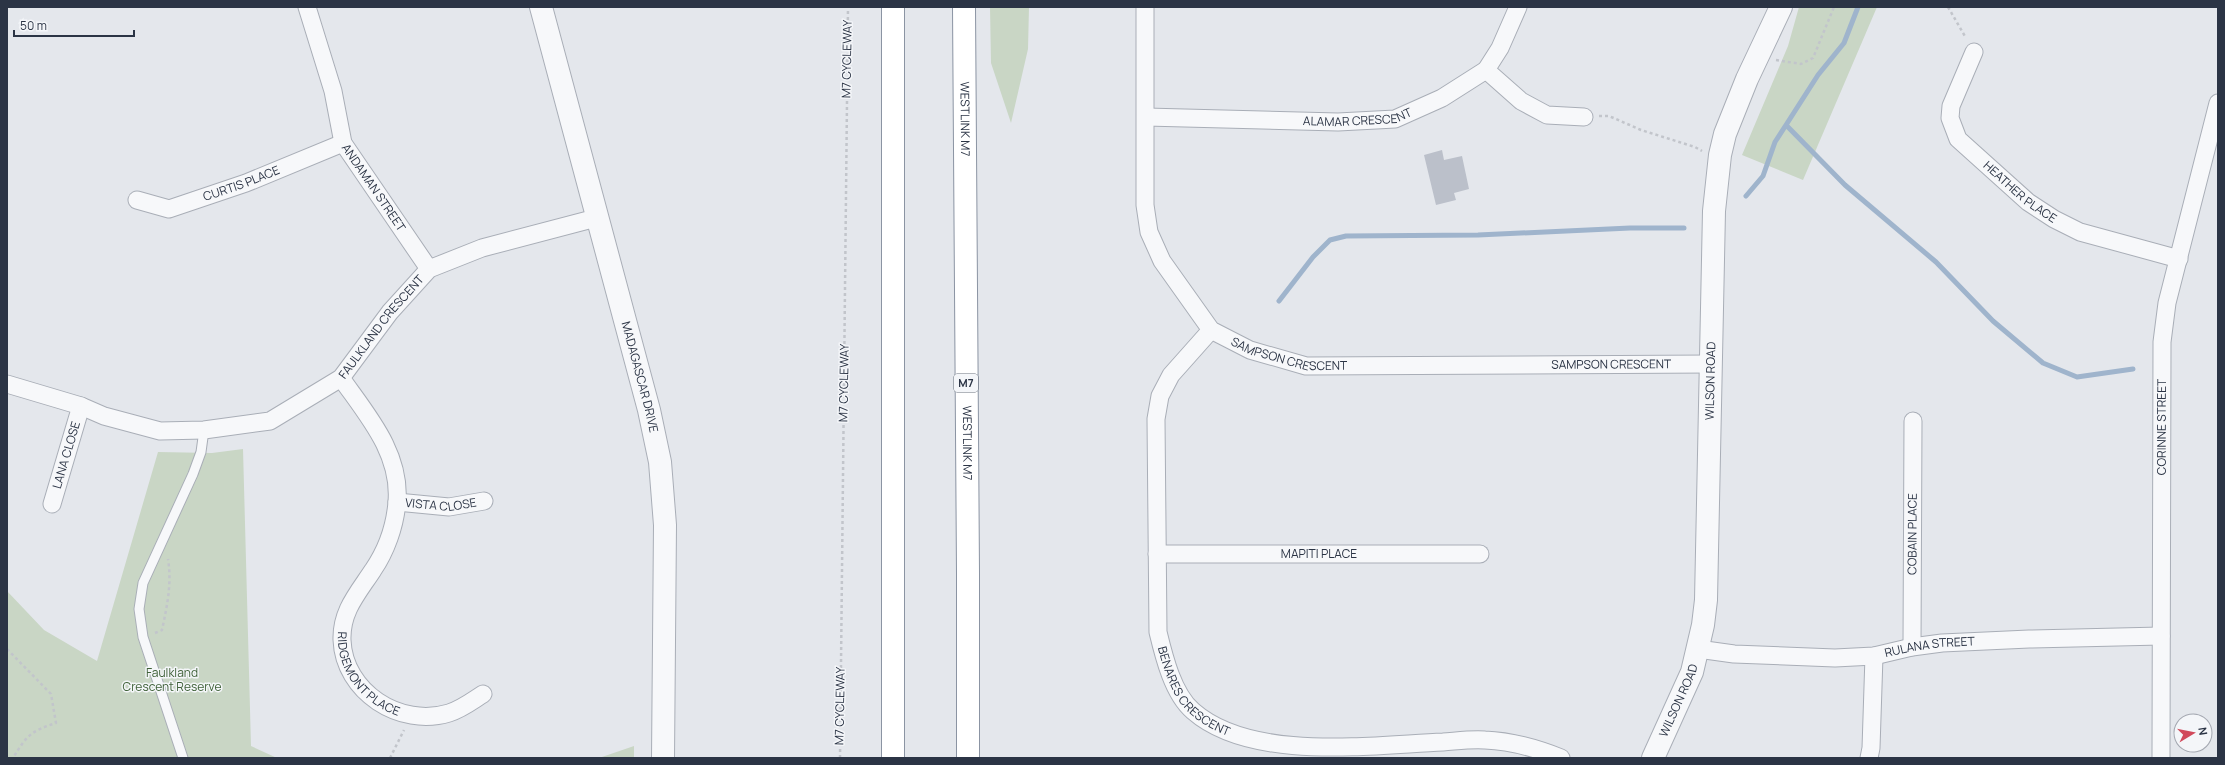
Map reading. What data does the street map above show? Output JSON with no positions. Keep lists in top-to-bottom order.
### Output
{
  "streets": {
    "highway": ["WESTLINK M7", "M7"],
    "street": [
      "ALAMAR CRESCENT",
      "CURTIS PLACE",
      "ANDAMAN STREET",
      "HEATHER PLACE",
      "FAULKLAND CRESCENT",
      "SAMPSON CRESCENT",
      "MADAGASCAR DRIVE",
      "WILSON ROAD",
      "CORINNE STREET",
      "LANA CLOSE",
      "VISTA CLOSE",
      "COBAIN PLACE",
      "MAPITI PLACE",
      "RULANA STREET",
      "RIDGEMONT PLACE",
      "BENARES CRESCENT"
    ],
    "path": ["M7 CYCLEWAY"]
  },
  "crossings": [
    ["ALAMAR CRESCENT", "SAMPSON CRESCENT"],
    ["CURTIS PLACE", "ANDAMAN STREET"],
    ["ANDAMAN STREET", "FAULKLAND CRESCENT"],
    ["HEATHER PLACE", "CORINNE STREET"],
    ["FAULKLAND CRESCENT", "MADAGASCAR DRIVE"],
    ["FAULKLAND CRESCENT", "LANA CLOSE"],
    ["FAULKLAND CRESCENT", "RIDGEMONT PLACE"],
    ["SAMPSON CRESCENT", "WILSON ROAD"],
    ["SAMPSON CRESCENT", "BENARES CRESCENT"],
    ["WILSON ROAD", "RULANA STREET"],
    ["CORINNE STREET", "RULANA STREET"],
    ["VISTA CLOSE", "RIDGEMONT PLACE"],
    ["COBAIN PLACE", "RULANA STREET"],
    ["MAPITI PLACE", "BENARES CRESCENT"]
  ],
  "parks": ["Faulkland Crescent Reserve"],
  "scale_bar": "50 m",
  "north": "right"
}
